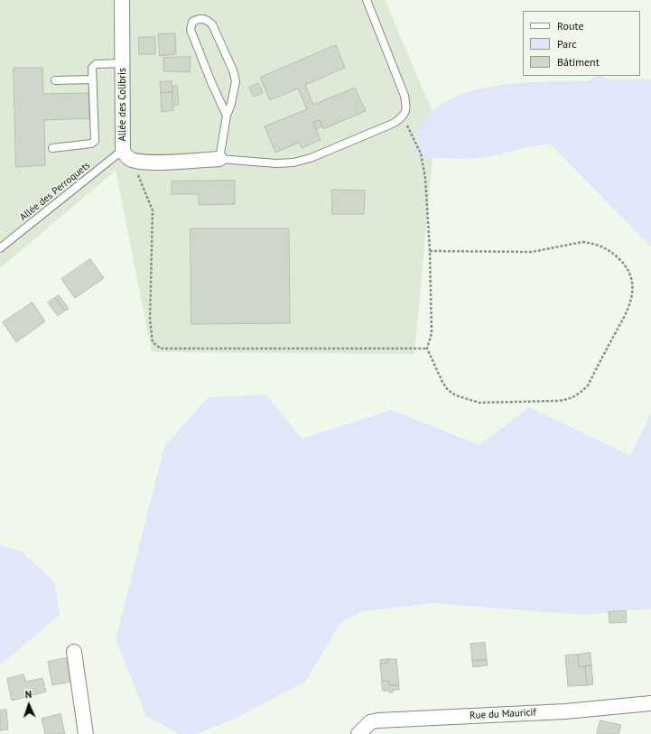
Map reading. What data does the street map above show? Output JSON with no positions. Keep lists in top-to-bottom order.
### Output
{
  "streets": {
    "street": ["Allée des Colibris", "Rue du Mauricif"],
    "lane": ["Allée des Perroquets"]
  },
  "crossings": [
    ["Allée des Colibris", "Allée des Perroquets"]
  ],
  "legend": ["Route", "Parc", "Bâtiment"],
  "north": "top"
}
